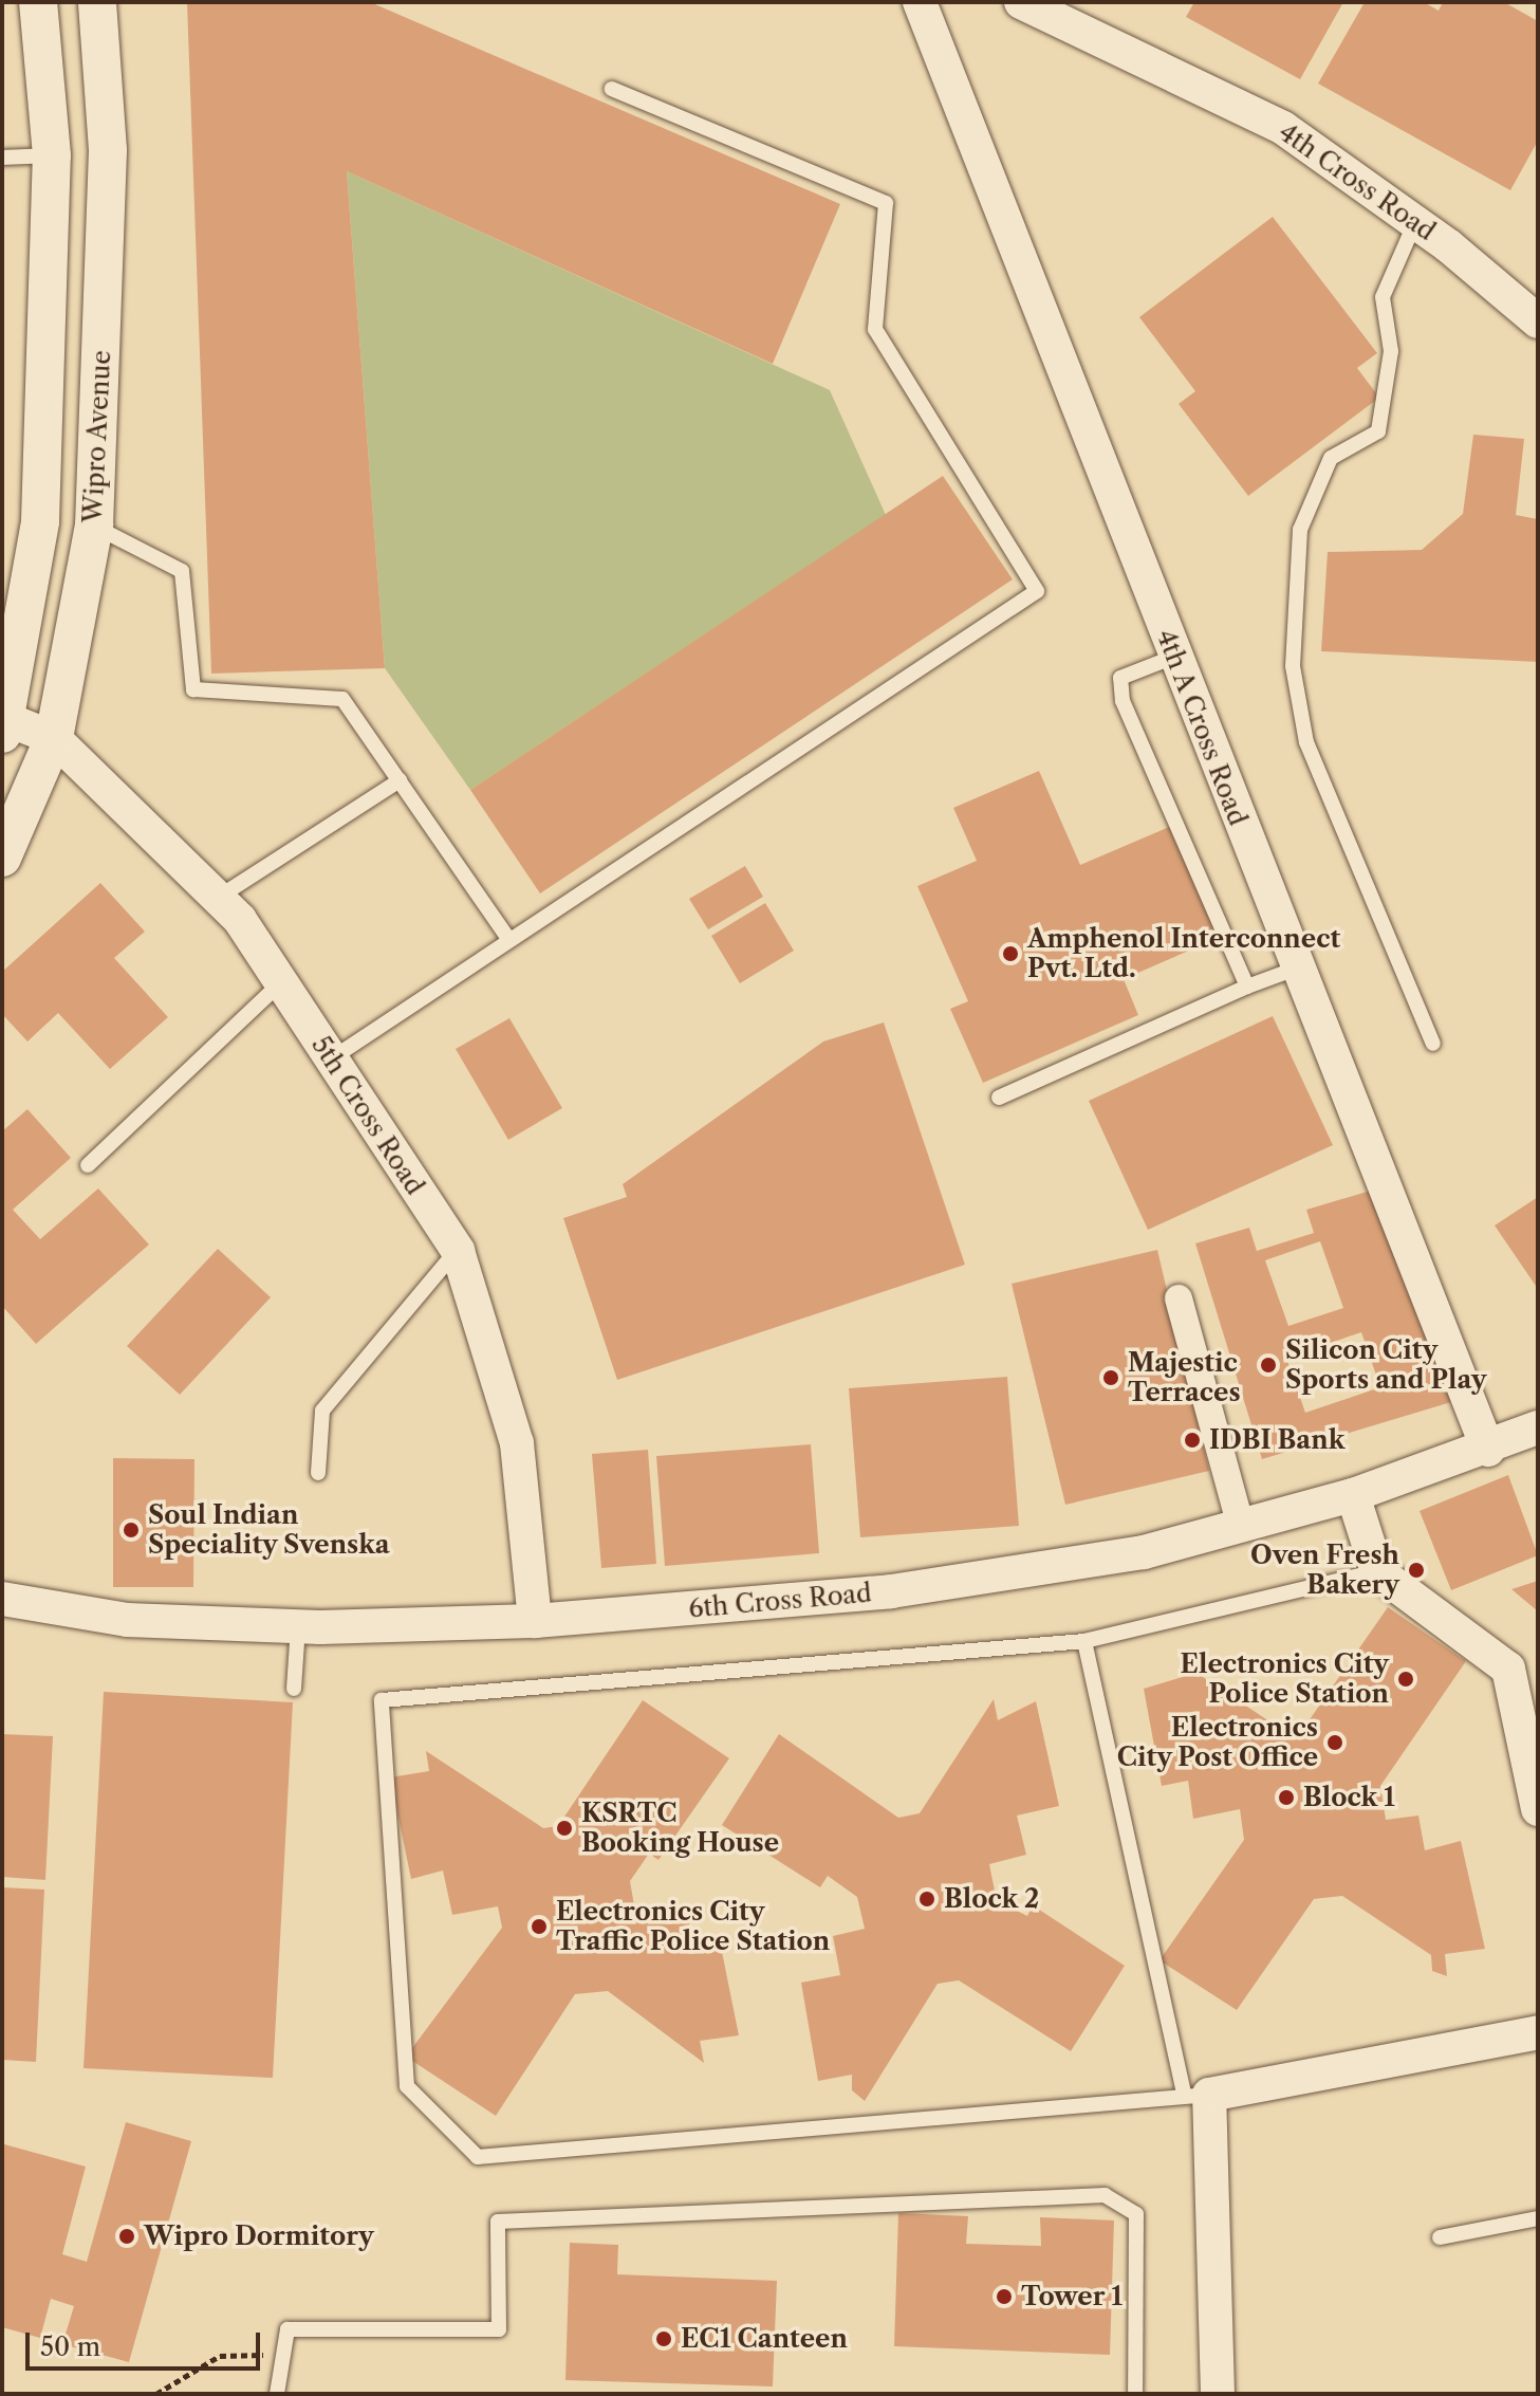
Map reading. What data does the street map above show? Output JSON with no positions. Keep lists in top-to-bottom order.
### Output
{
  "streets": {
    "main road": ["Wipro Avenue"],
    "street": [
      "4th Cross Road",
      "4th A Cross Road",
      "5th Cross Road",
      "6th Cross Road"
    ]
  },
  "crossings": [
    ["Wipro Avenue", "5th Cross Road"],
    ["4th A Cross Road", "6th Cross Road"],
    ["5th Cross Road", "6th Cross Road"]
  ],
  "places": [
    "Amphenol Interconnect Pvt. Ltd.",
    "Silicon City Sports and Play",
    "Majestic Terraces",
    "IDBI Bank",
    "Soul Indian Speciality Svenska",
    "Oven Fresh Bakery",
    "Electronics City Police Station",
    "Electronics City Post Office",
    "Block 1",
    "KSRTC Booking House",
    "Block 2",
    "Electronics City Traffic Police Station",
    "Wipro Dormitory",
    "Tower 1",
    "EC1 Canteen"
  ],
  "scale_bar": "50 m"
}
